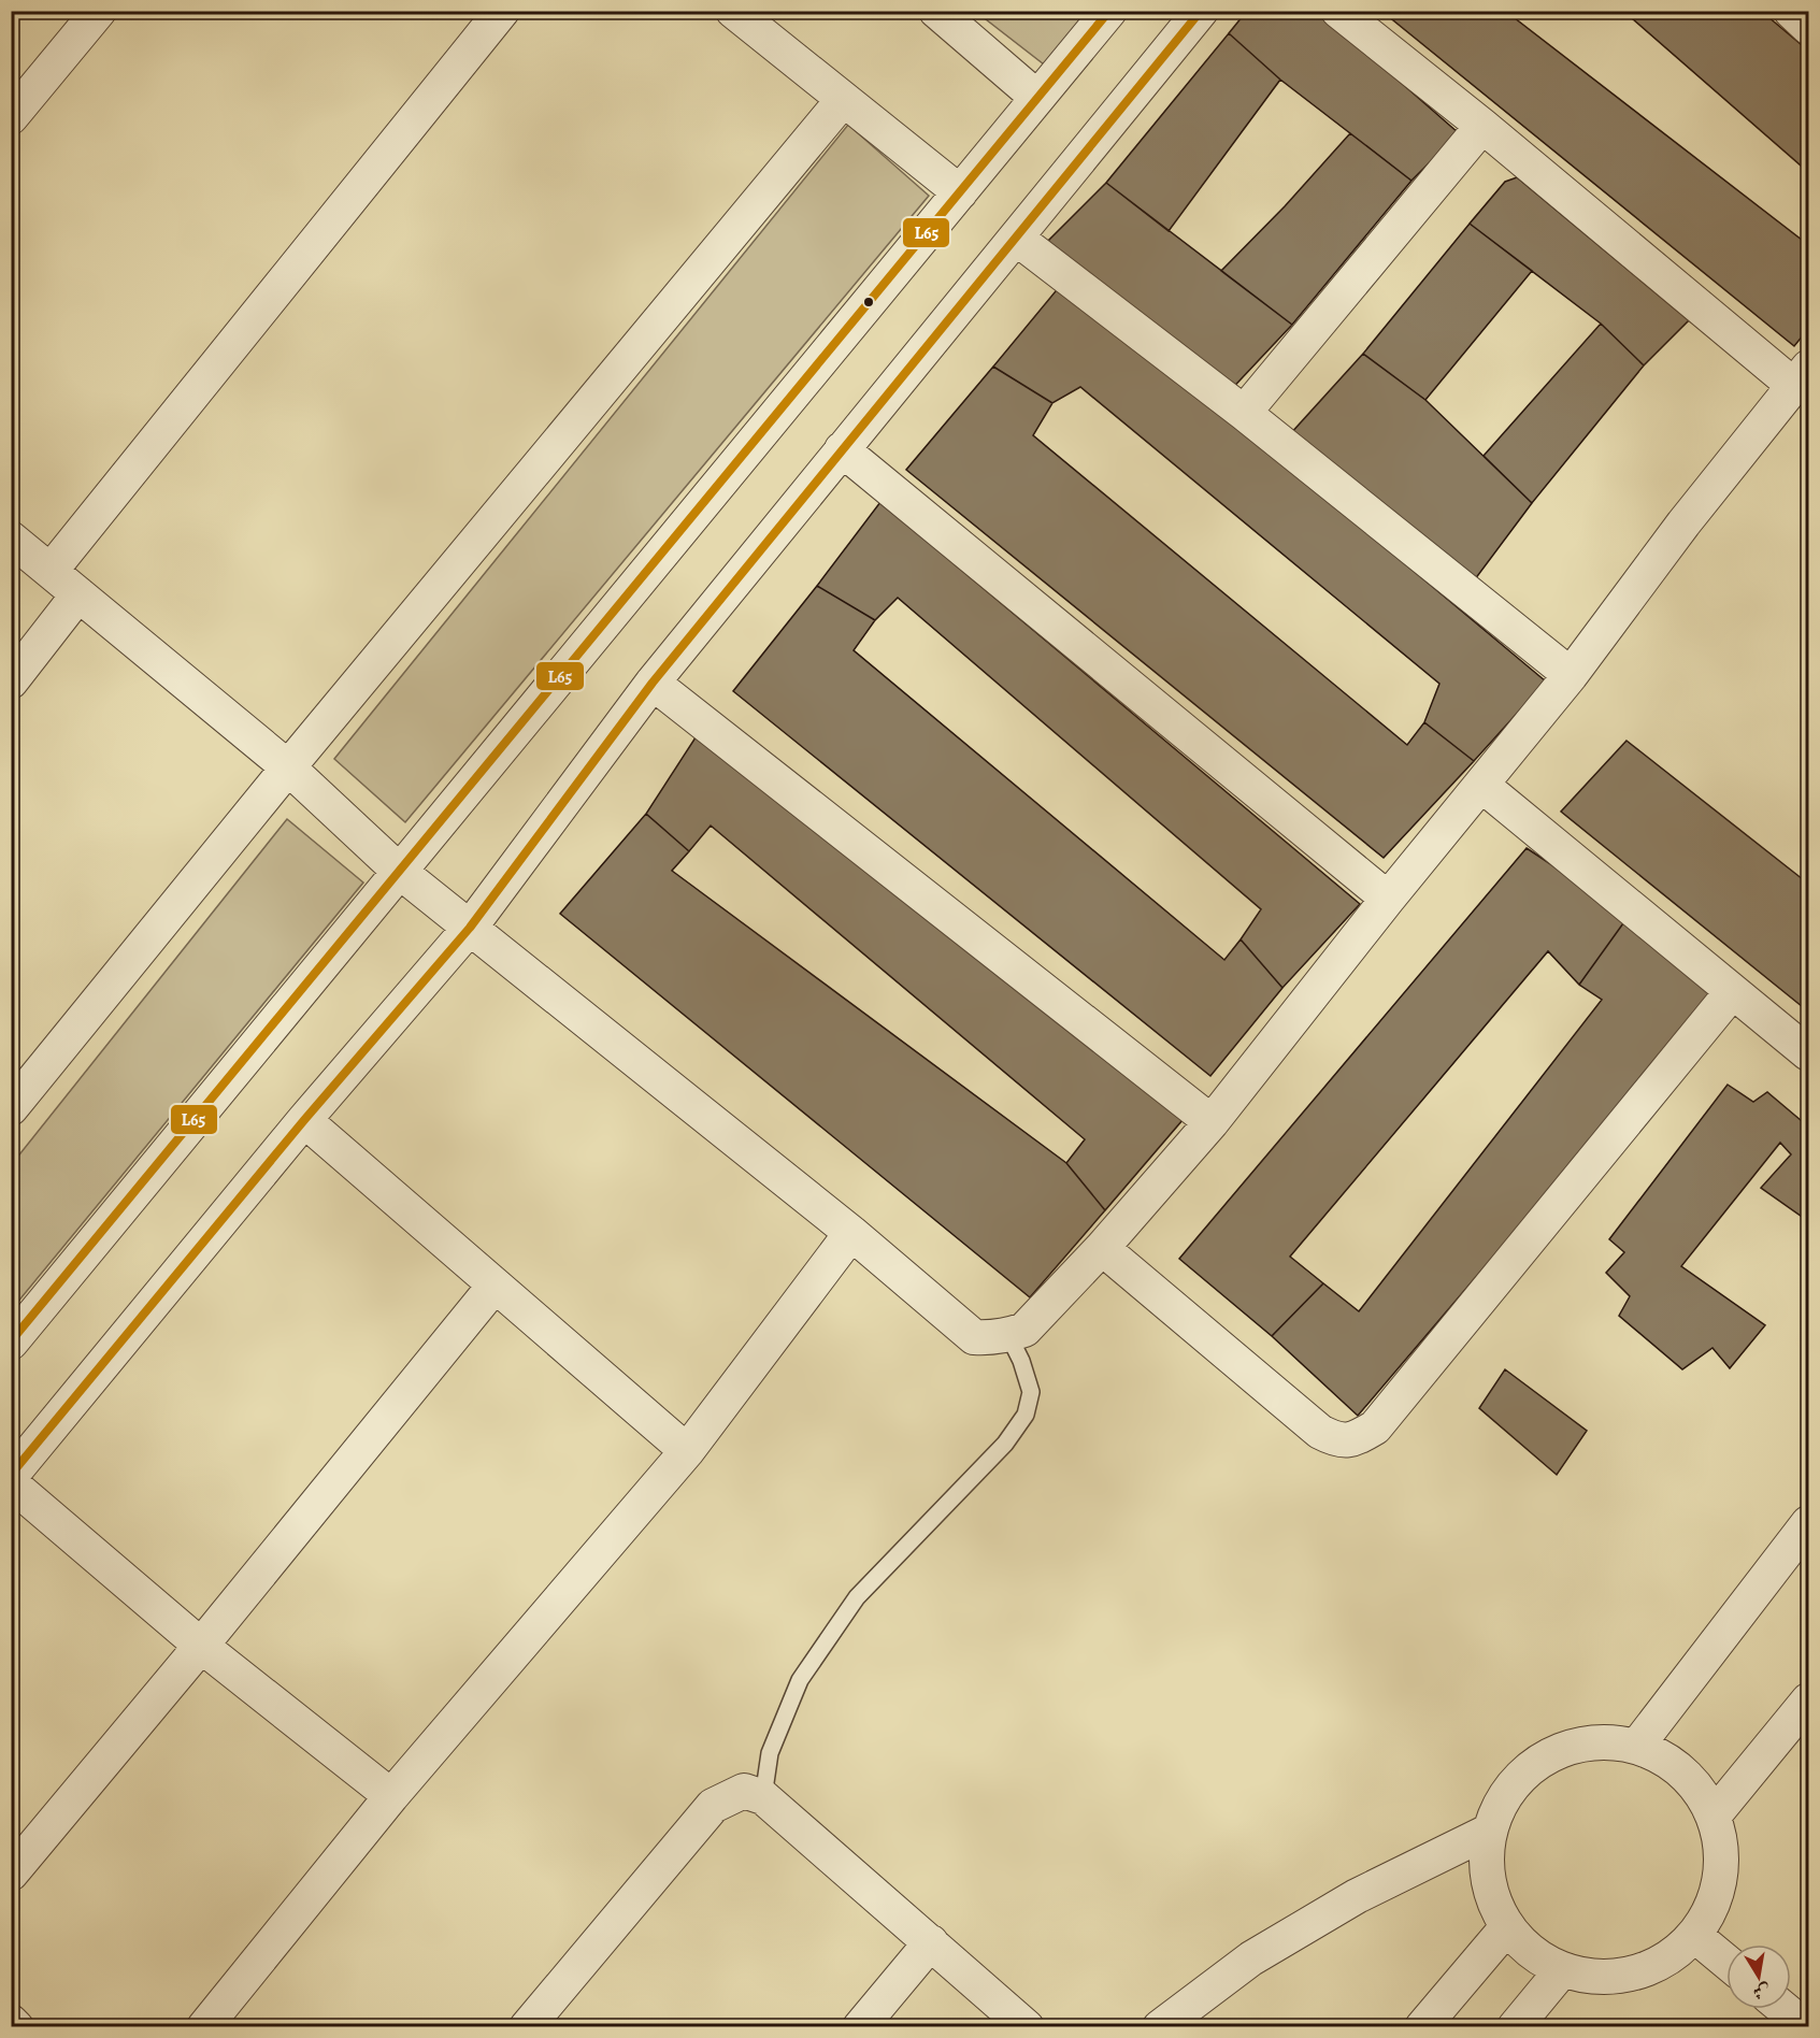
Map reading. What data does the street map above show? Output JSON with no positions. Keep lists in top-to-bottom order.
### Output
{
  "lines": ["transit line L65"],
  "north": "bottom"
}
